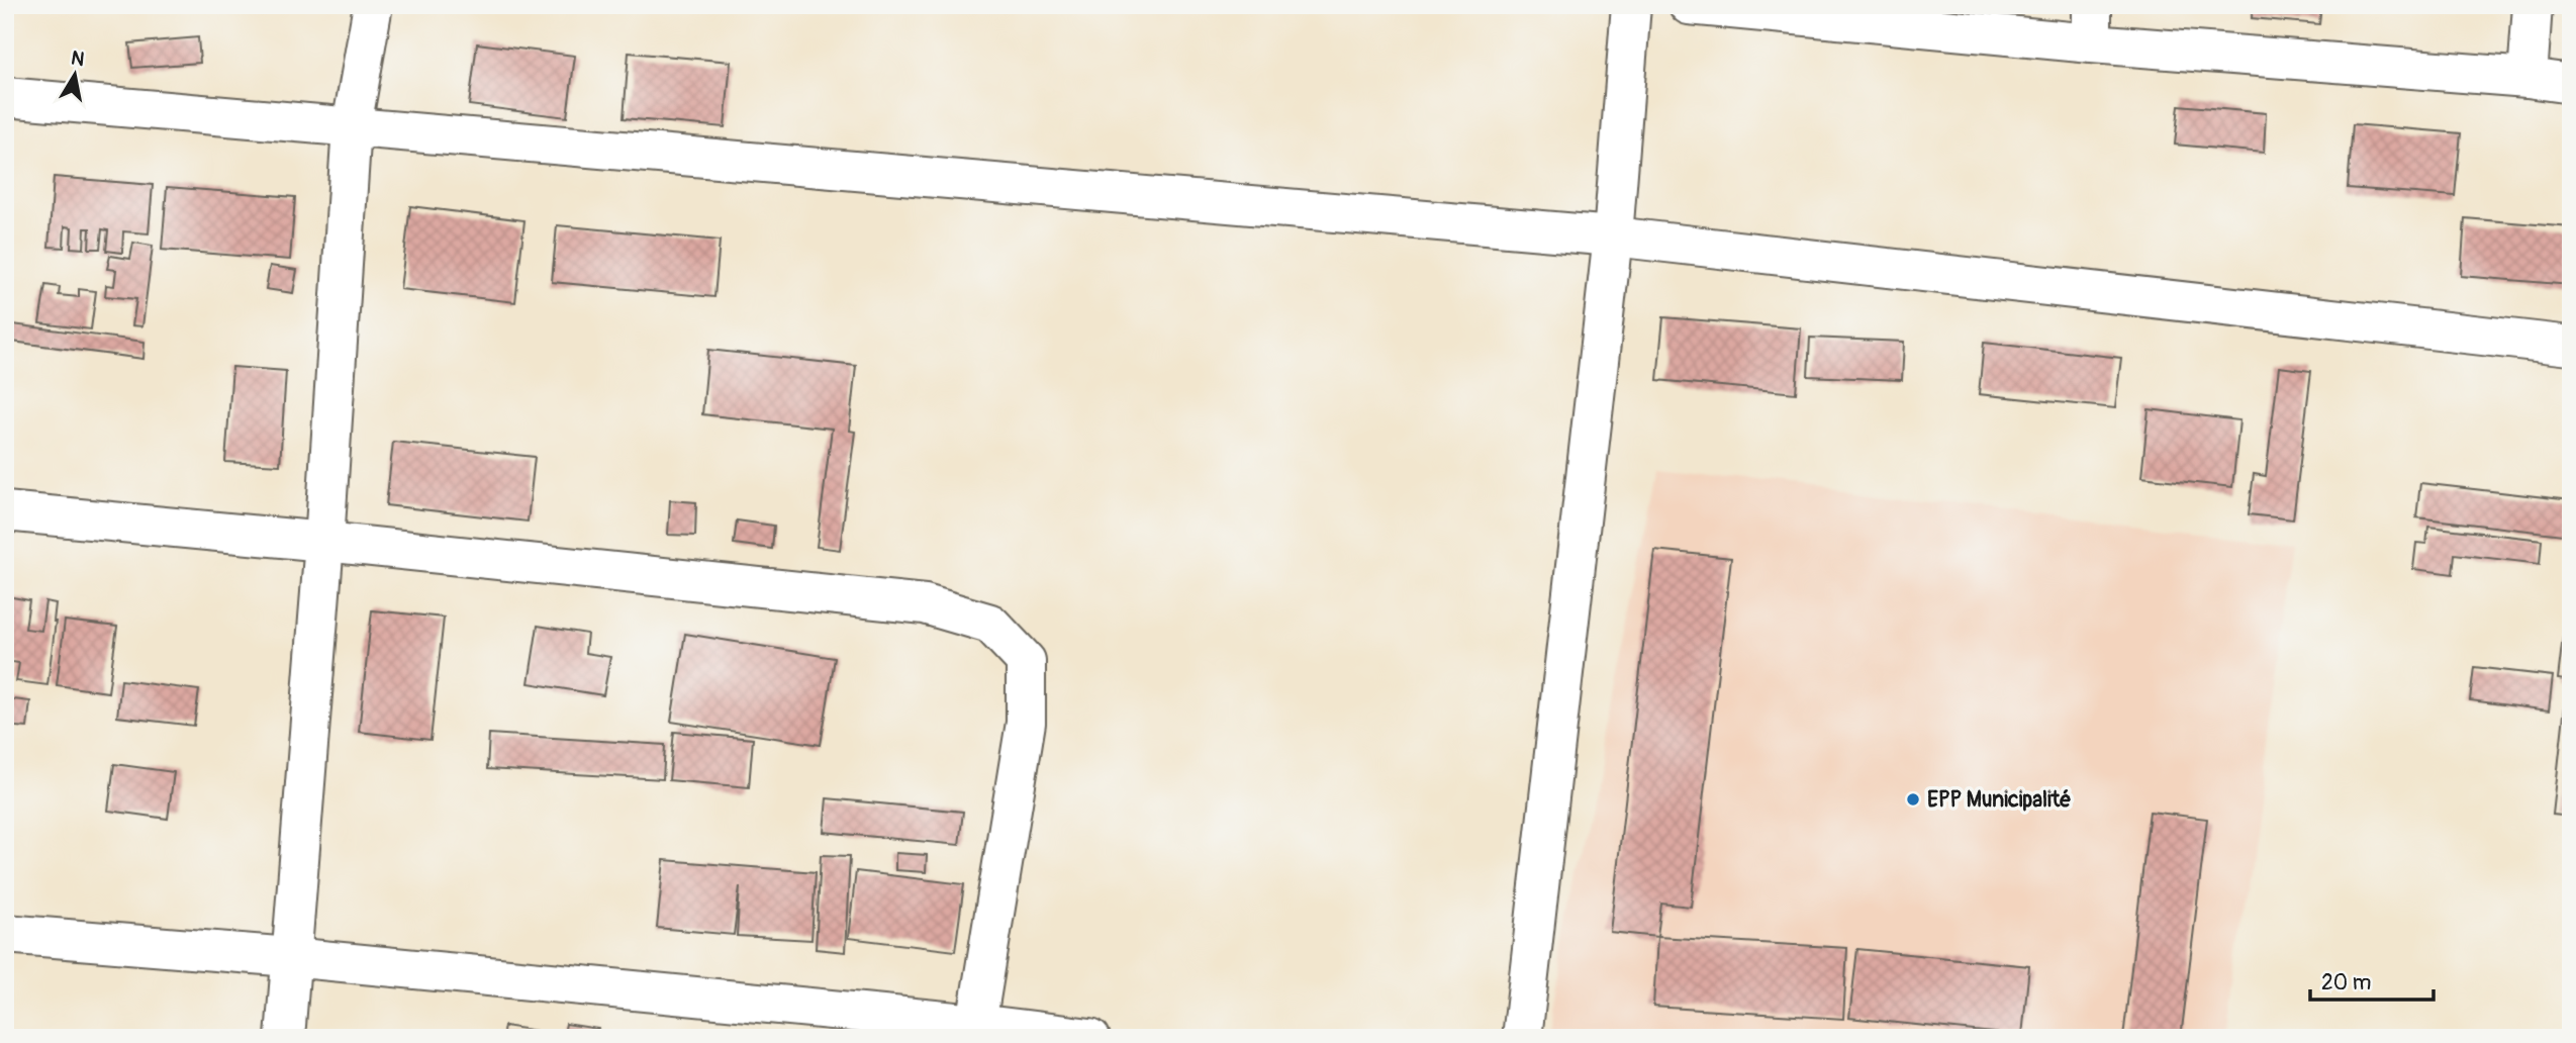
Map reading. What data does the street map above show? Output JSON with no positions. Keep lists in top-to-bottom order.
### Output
{
  "places": ["EPP Municipalité"],
  "scale_bar": "20 m",
  "north": "top"
}
